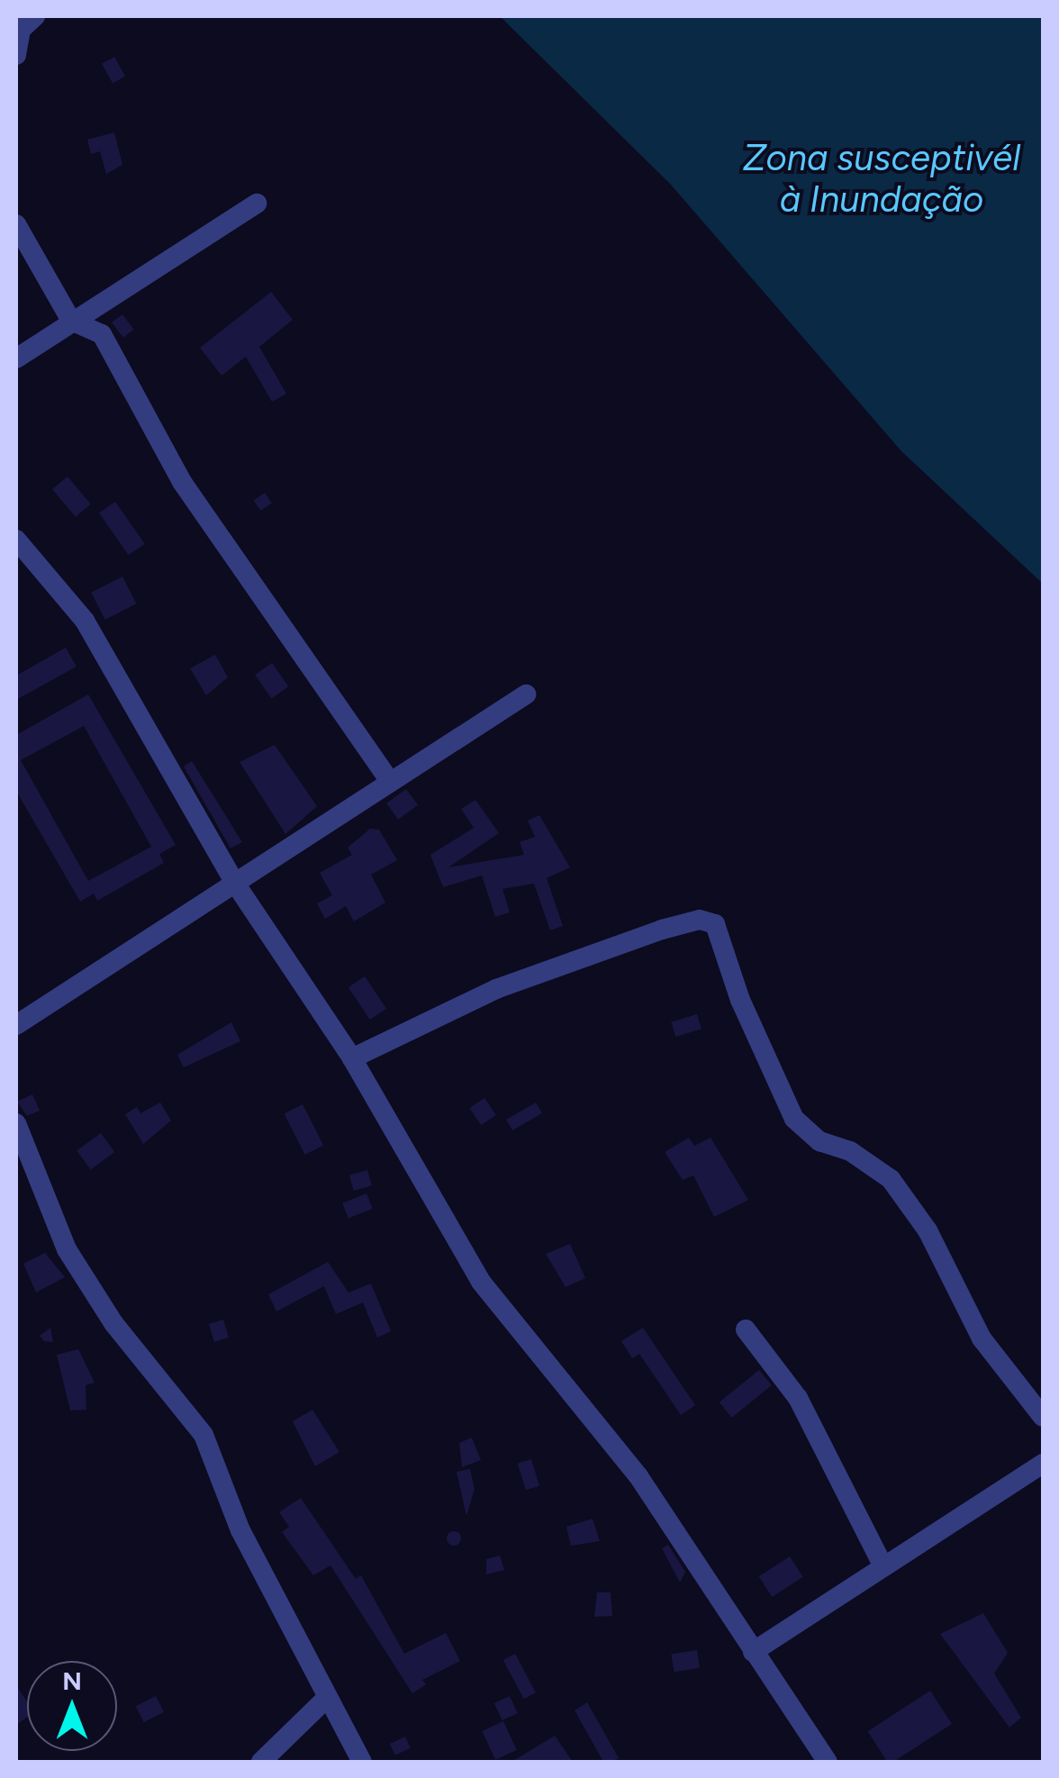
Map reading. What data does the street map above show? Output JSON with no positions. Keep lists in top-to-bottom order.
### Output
{
  "water": ["Zona susceptivél à Inundação"],
  "north": "top"
}
